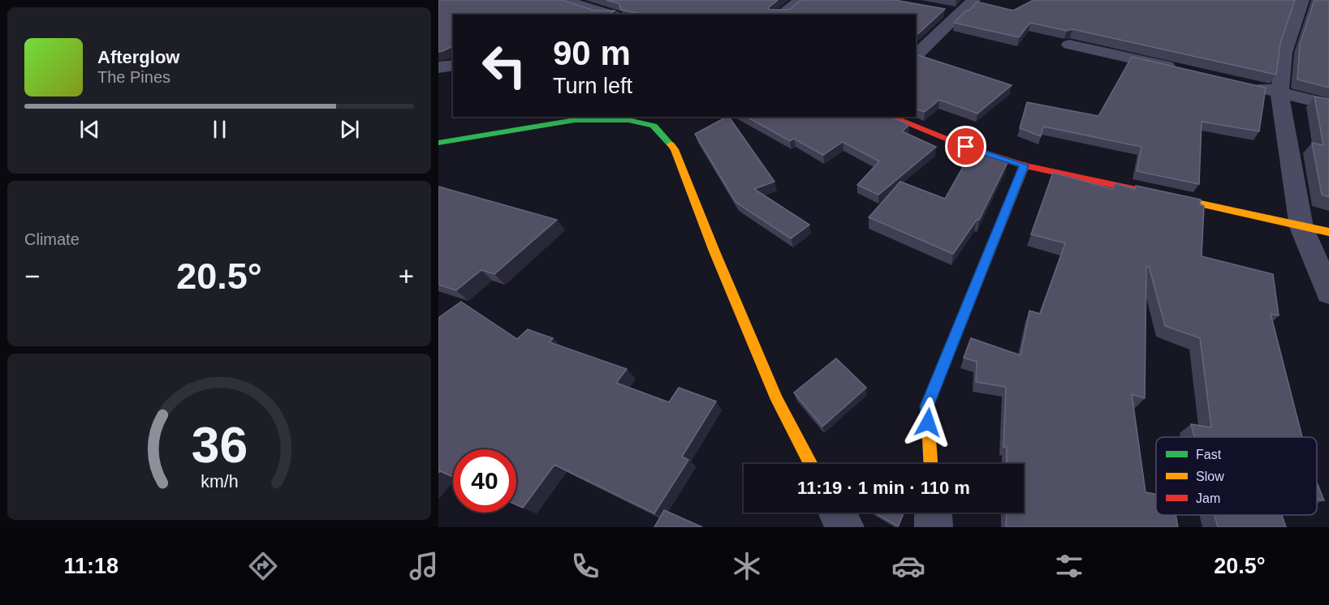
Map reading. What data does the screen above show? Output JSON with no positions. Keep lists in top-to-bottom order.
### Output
{
  "legend": ["Fast", "Slow", "Jam"],
  "page": {
    "turn": ["90 m", "Turn left"],
    "song": ["Afterglow", "The Pines"],
    "tile": "Climate",
    "heat": ["−", "20.5°", "+"],
    "limit": "40",
    "trip": "11:19 · 1 min · 110 m",
    "tabs": ["11:18", "20.5°"],
    "gauge": ["36", "km/h"]
  }
}
